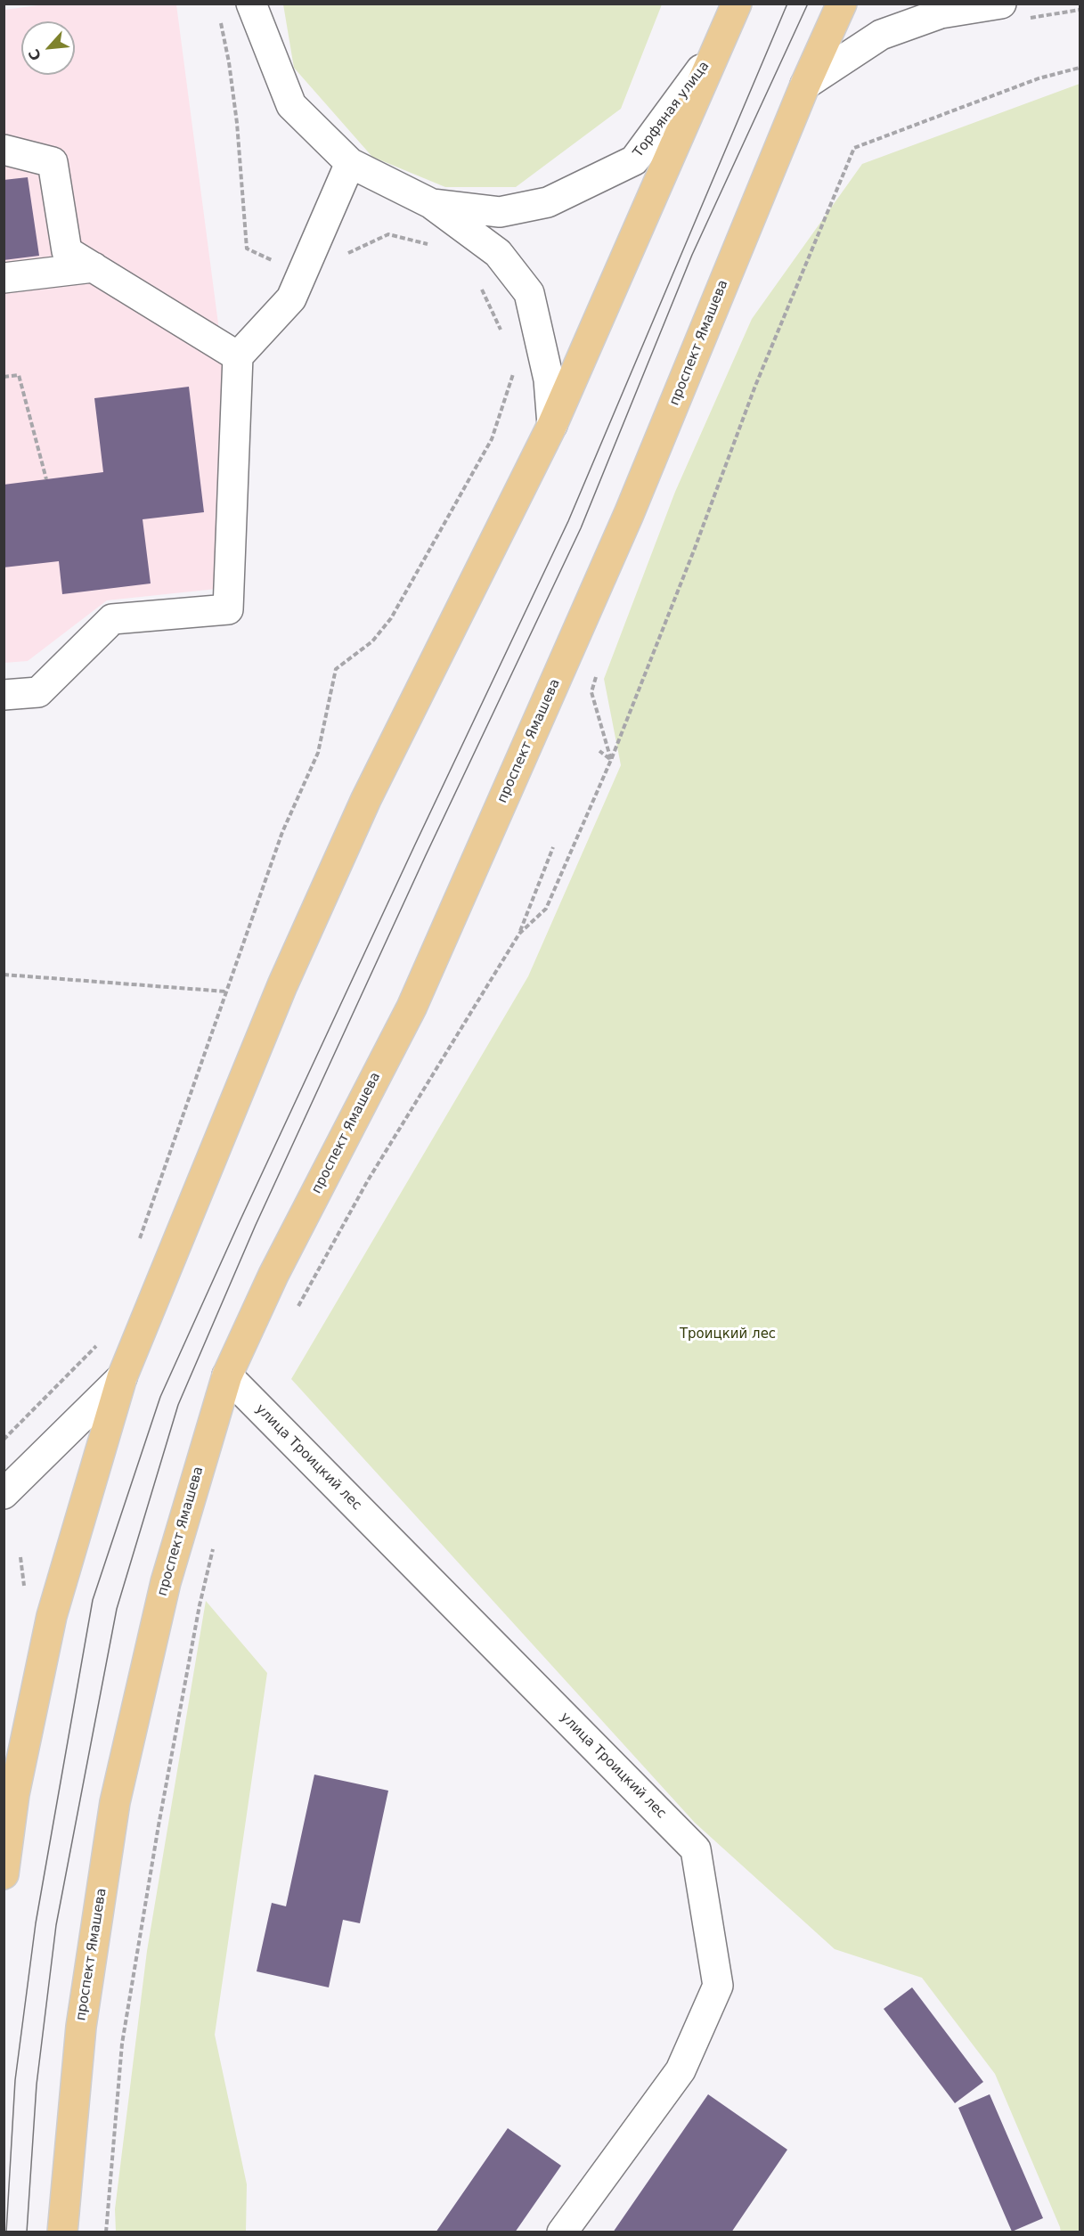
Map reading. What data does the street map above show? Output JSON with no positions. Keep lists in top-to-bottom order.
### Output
{
  "streets": {
    "main road": ["проспект Ямашева"],
    "street": ["Торфяная улица", "улица Троицкий лес"]
  },
  "crossings": [
    ["проспект Ямашева", "улица Троицкий лес"]
  ],
  "parks": ["Троицкий лес"],
  "north": "bottom left"
}
